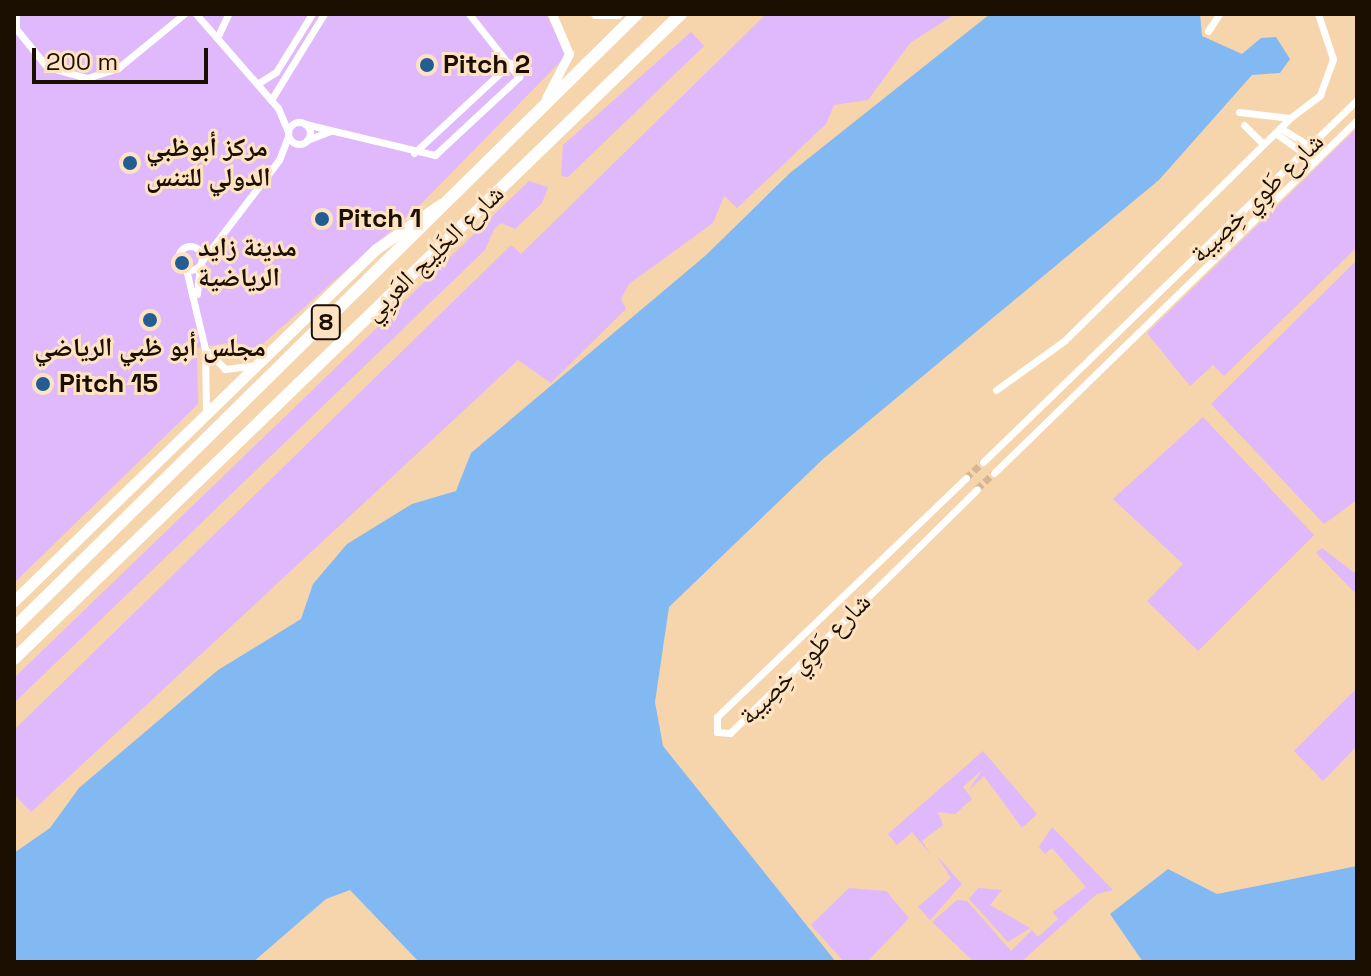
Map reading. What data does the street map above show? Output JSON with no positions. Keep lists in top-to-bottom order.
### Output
{
  "streets": {
    "highway": ["شارع الخَلِيج العَربِي", "8"],
    "street": ["شارع طَوِي خِصِيبة"]
  },
  "places": [
    "Pitch 2",
    "مركز أبوظبي الدولي للتنس",
    "Pitch 1",
    "مدينة زايد الرياضية",
    "مجلس أبو ظبي الرياضي",
    "Pitch 15"
  ],
  "scale_bar": "200 m"
}
